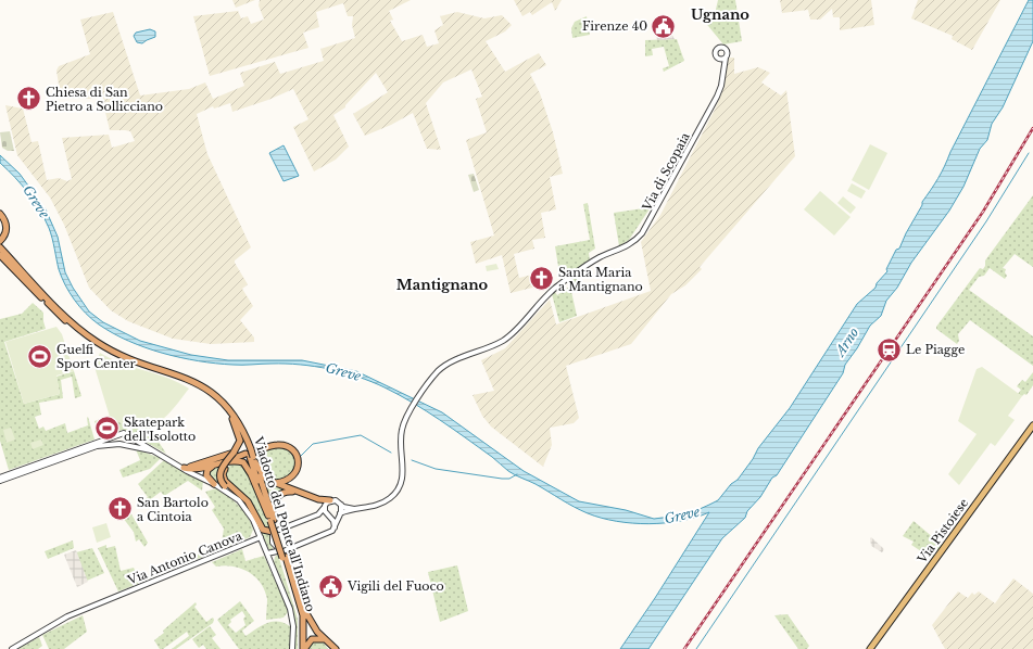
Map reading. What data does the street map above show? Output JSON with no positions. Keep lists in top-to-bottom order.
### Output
{
  "streets": {
    "highway": ["Viadotto del Ponte all'Indiano"],
    "main road": ["Via Pistoiese"],
    "street": ["Via di Scopaia", "Via Antonio Canova"]
  },
  "districts": ["Ugnano", "Mantignano"],
  "water": ["Greve", "Arno"],
  "places": {
    "public building": ["Firenze 40", "Vigili del Fuoco"],
    "church": ["Chiesa di San Pietro a Sollicciano", "Santa Maria a Mantignano", "San Bartolo a Cintoia"],
    "station": ["Le Piagge"],
    "sports": ["Guelfi Sport Center", "Skatepark dell'Isolotto"]
  }
}
